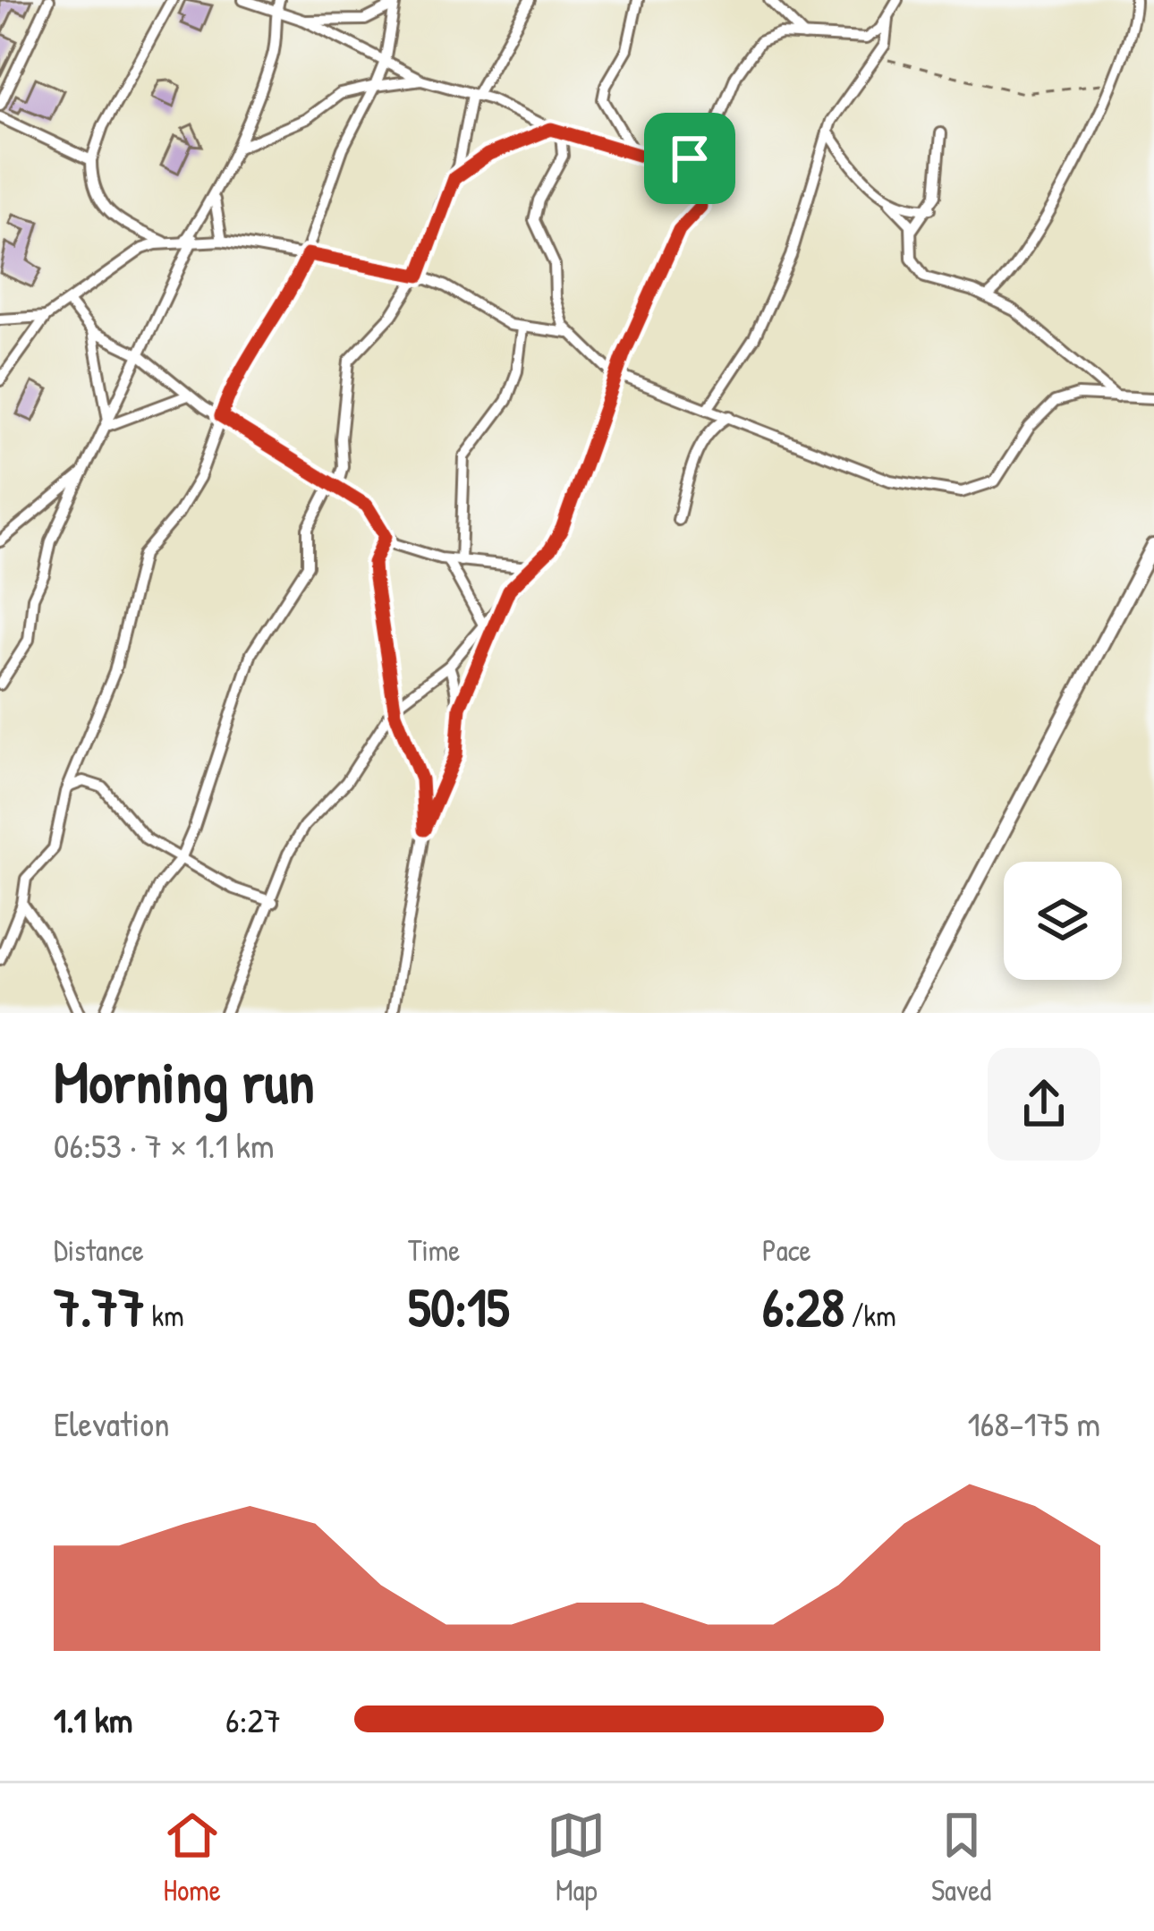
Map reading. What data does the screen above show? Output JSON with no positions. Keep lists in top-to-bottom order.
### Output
{
  "page": {
    "heading": ["Morning run", "06:53 · 7 × 1.1 km"],
    "stats": [
      ["Distance", "7.77 km"],
      ["Time", "50:15"],
      ["Pace", "6:28 /km"]
    ],
    "chart": ["Elevation", "168–175 m"],
    "list": [
      {
        "name": "1.1 km",
        "note": "6:27"
      }
    ],
    "tabs": ["Home", "Map", "Saved"]
  }
}
